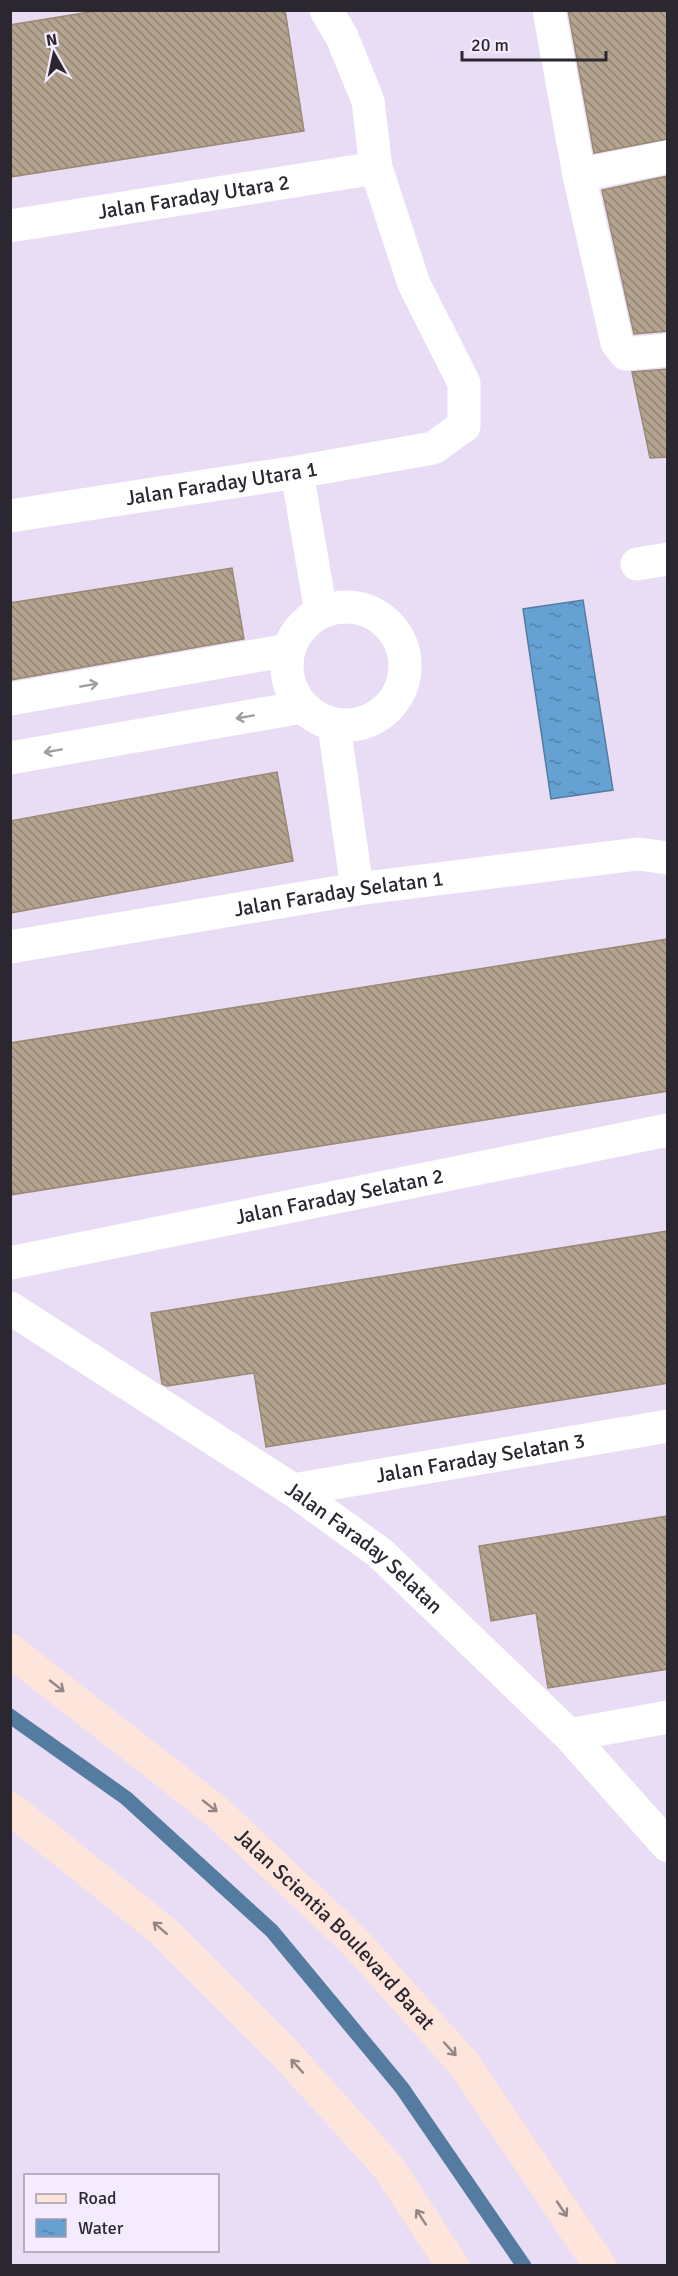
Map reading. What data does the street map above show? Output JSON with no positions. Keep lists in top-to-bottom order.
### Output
{
  "streets": {
    "street": [
      "Jalan Faraday Utara 2",
      "Jalan Faraday Utara 1",
      "Jalan Faraday Selatan 1",
      "Jalan Faraday Selatan 2",
      "Jalan Faraday Selatan 3",
      "Jalan Faraday Selatan",
      "Jalan Scientia Boulevard Barat"
    ]
  },
  "crossings": [
    ["Jalan Faraday Utara 2", "Jalan Faraday Utara 1"],
    ["Jalan Faraday Selatan 3", "Jalan Faraday Selatan"]
  ],
  "legend": ["Road", "Water"],
  "scale_bar": "20 m",
  "north": "top"
}
